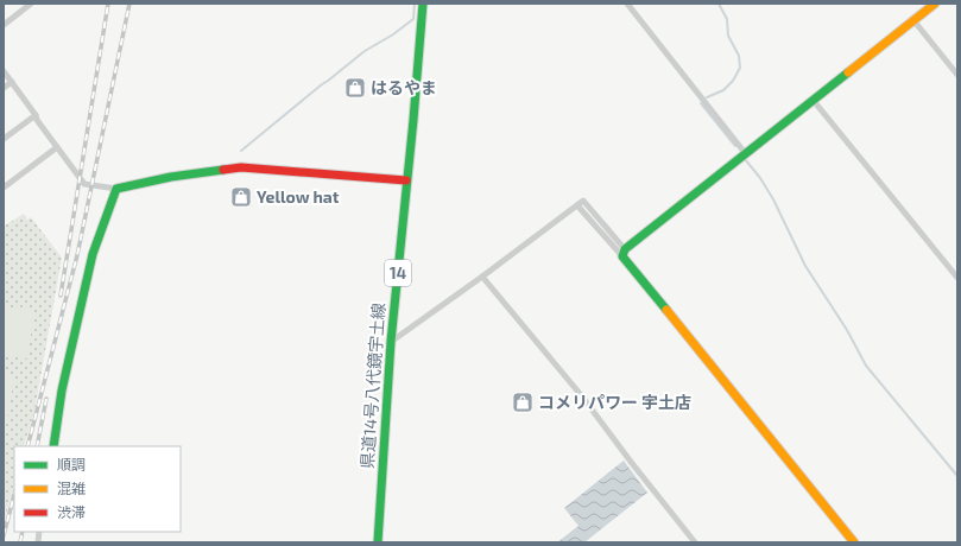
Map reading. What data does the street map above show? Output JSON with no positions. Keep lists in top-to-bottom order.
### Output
{
  "streets": {
    "street": ["14", "県道14号八代鏡宇土線"]
  },
  "places": {
    "shop": ["はるやま", "Yellow hat", "コメリパワー 宇土店"]
  },
  "legend": ["順調", "混雑", "渋滞"]
}
